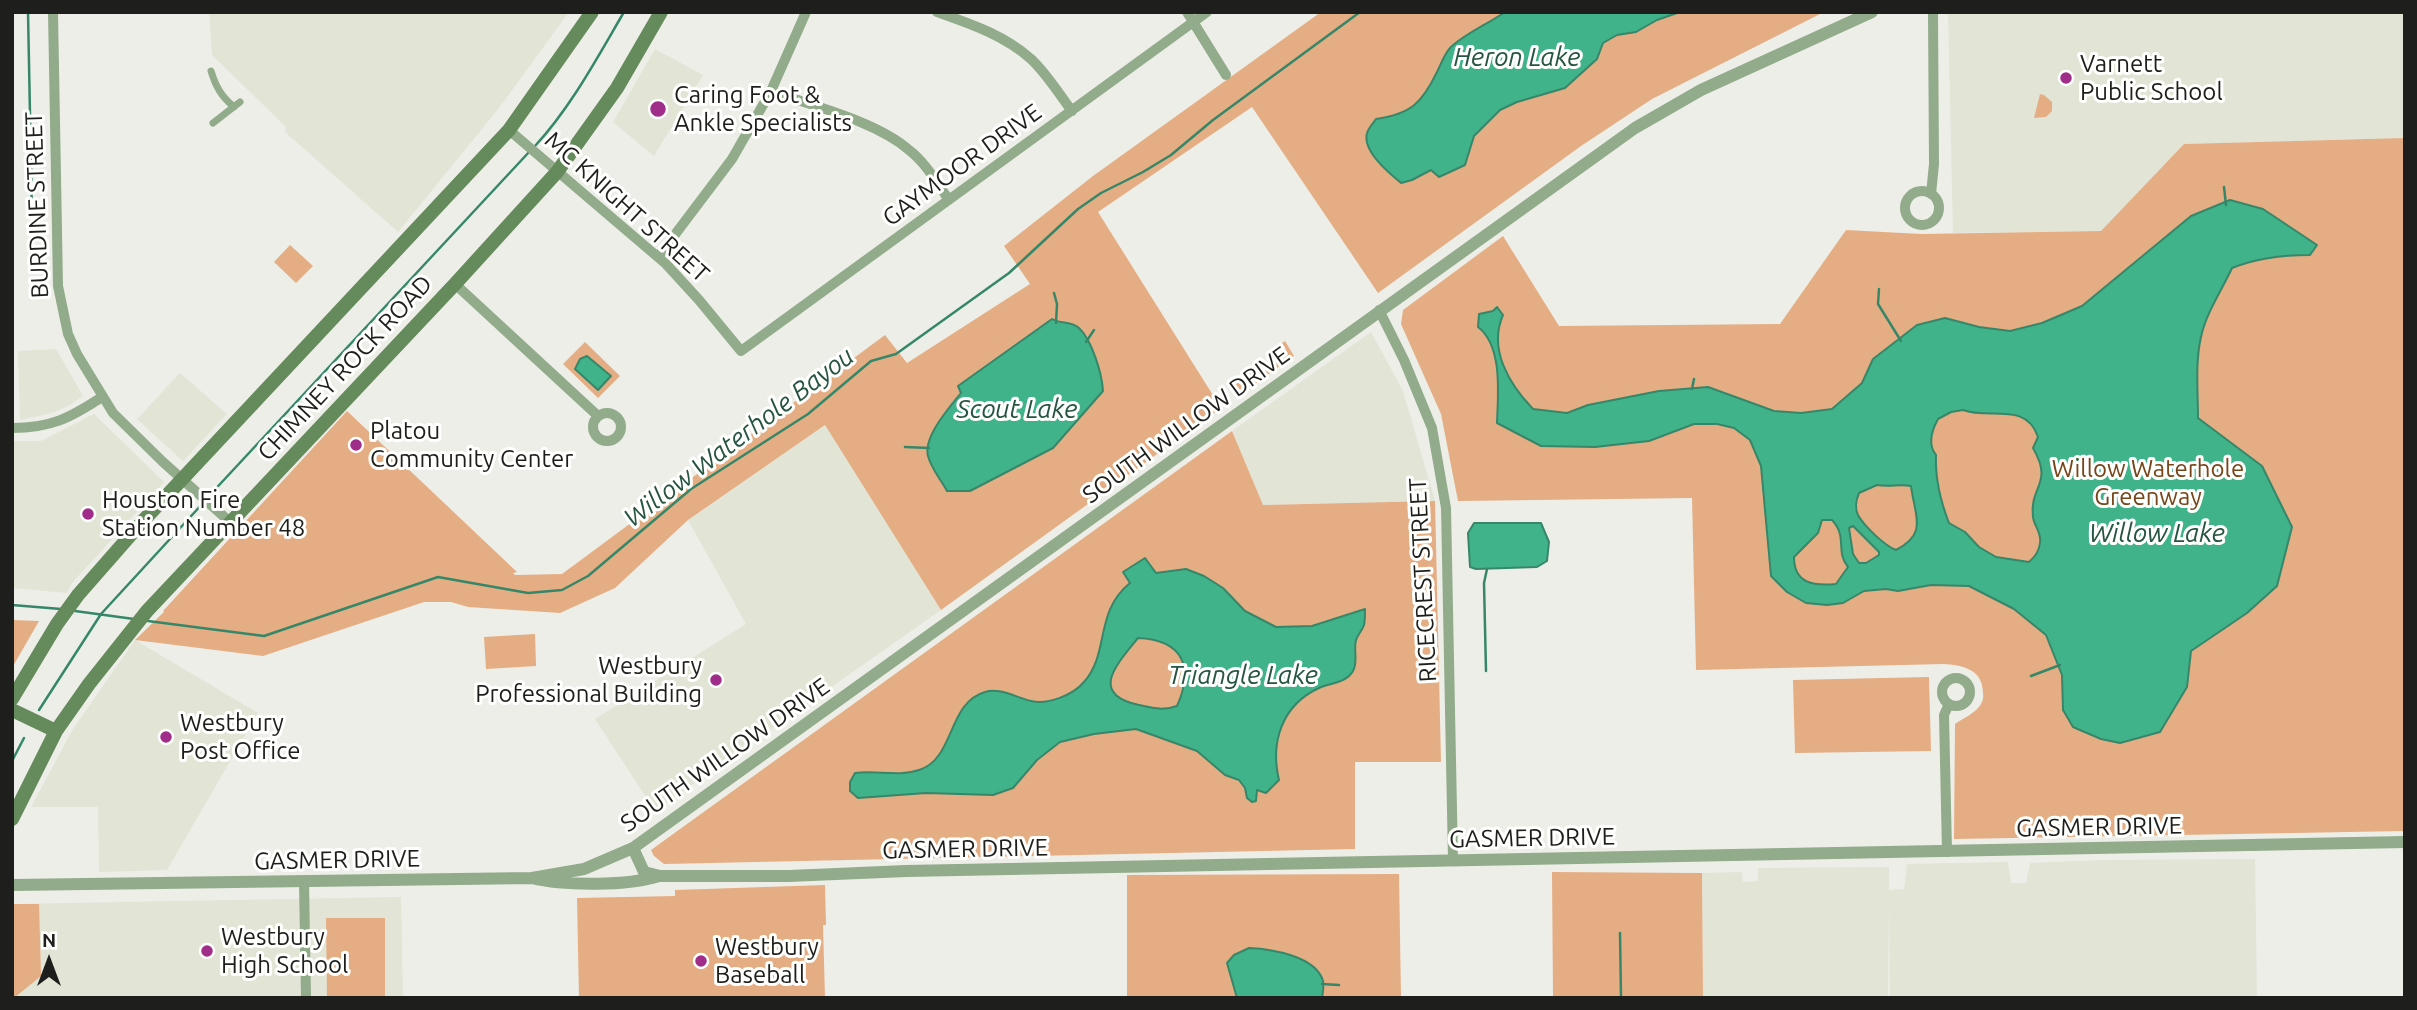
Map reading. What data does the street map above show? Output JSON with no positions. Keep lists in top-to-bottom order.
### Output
{
  "streets": {
    "main road": ["CHIMNEY ROCK ROAD"],
    "street": [
      "GAYMOOR DRIVE",
      "BURDINE STREET",
      "MC KNIGHT STREET",
      "SOUTH WILLOW DRIVE",
      "RICECREST STREET",
      "GASMER DRIVE"
    ]
  },
  "crossings": [
    ["GAYMOOR DRIVE", "MC KNIGHT STREET"],
    ["BURDINE STREET", "CHIMNEY ROCK ROAD"],
    ["MC KNIGHT STREET", "CHIMNEY ROCK ROAD"],
    ["SOUTH WILLOW DRIVE", "RICECREST STREET"],
    ["SOUTH WILLOW DRIVE", "GASMER DRIVE"],
    ["RICECREST STREET", "GASMER DRIVE"]
  ],
  "water": [
    "Heron Lake",
    "Scout Lake",
    "Willow Waterhole Bayou",
    "Willow Lake",
    "Triangle Lake"
  ],
  "parks": ["Willow Waterhole Greenway"],
  "places": [
    "Varnett Public School",
    "Caring Foot & Ankle Specialists",
    "Platou Community Center",
    "Houston Fire Station Number 48",
    "Westbury Professional Building",
    "Westbury Post Office",
    "Westbury High School",
    "Westbury Baseball"
  ],
  "north": "top"
}
